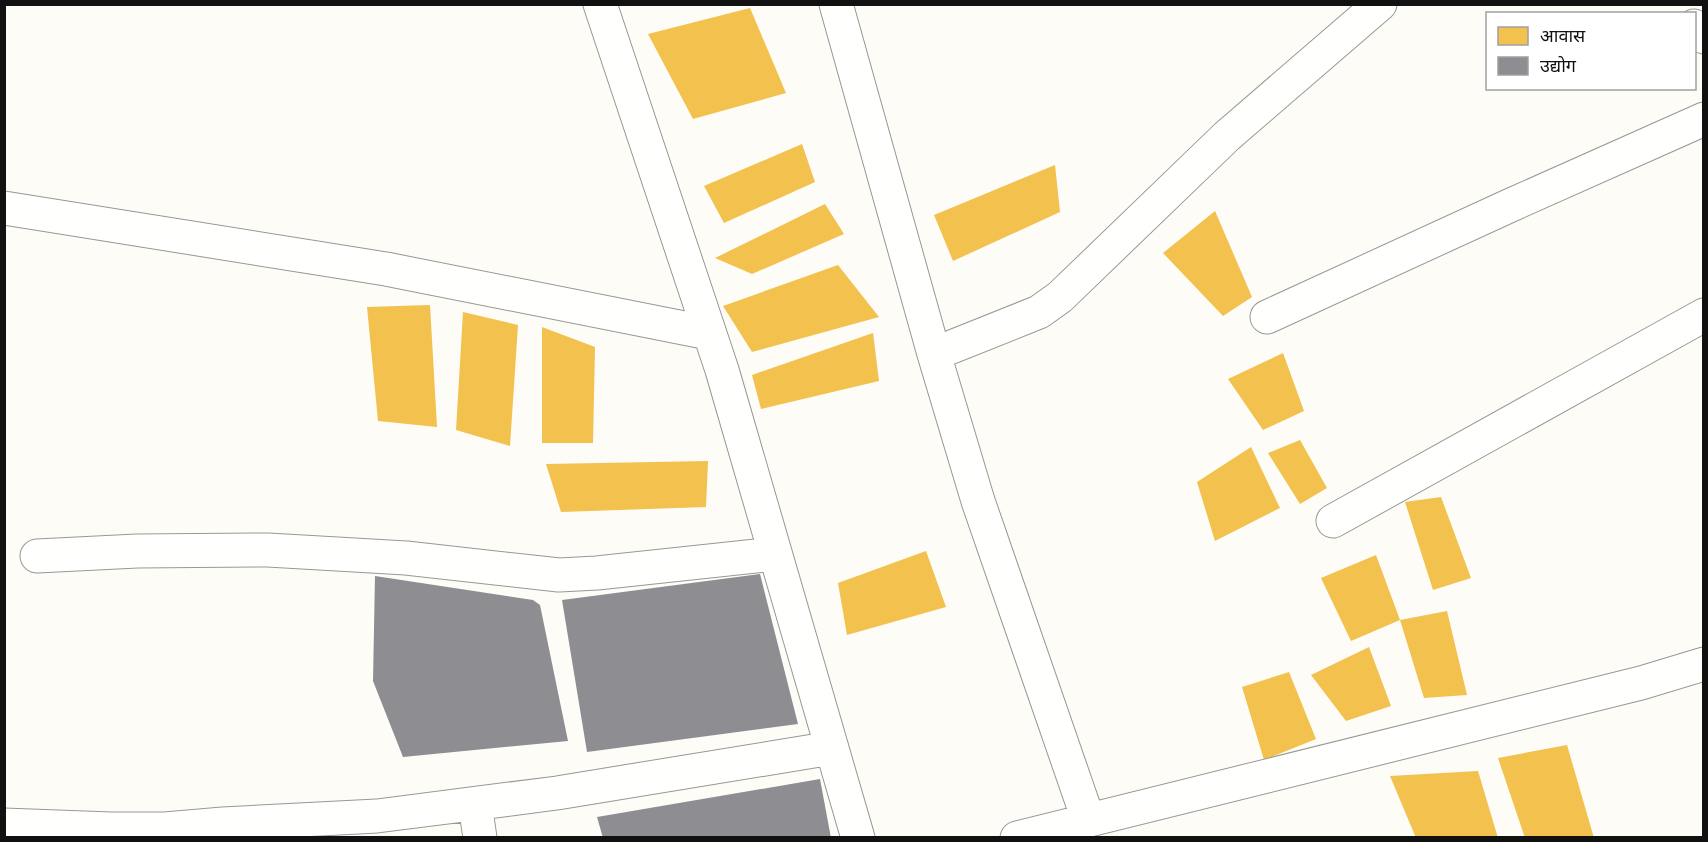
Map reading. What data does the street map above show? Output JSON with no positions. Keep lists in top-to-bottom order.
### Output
{
  "legend": ["आवास", "उद्योग"]
}
